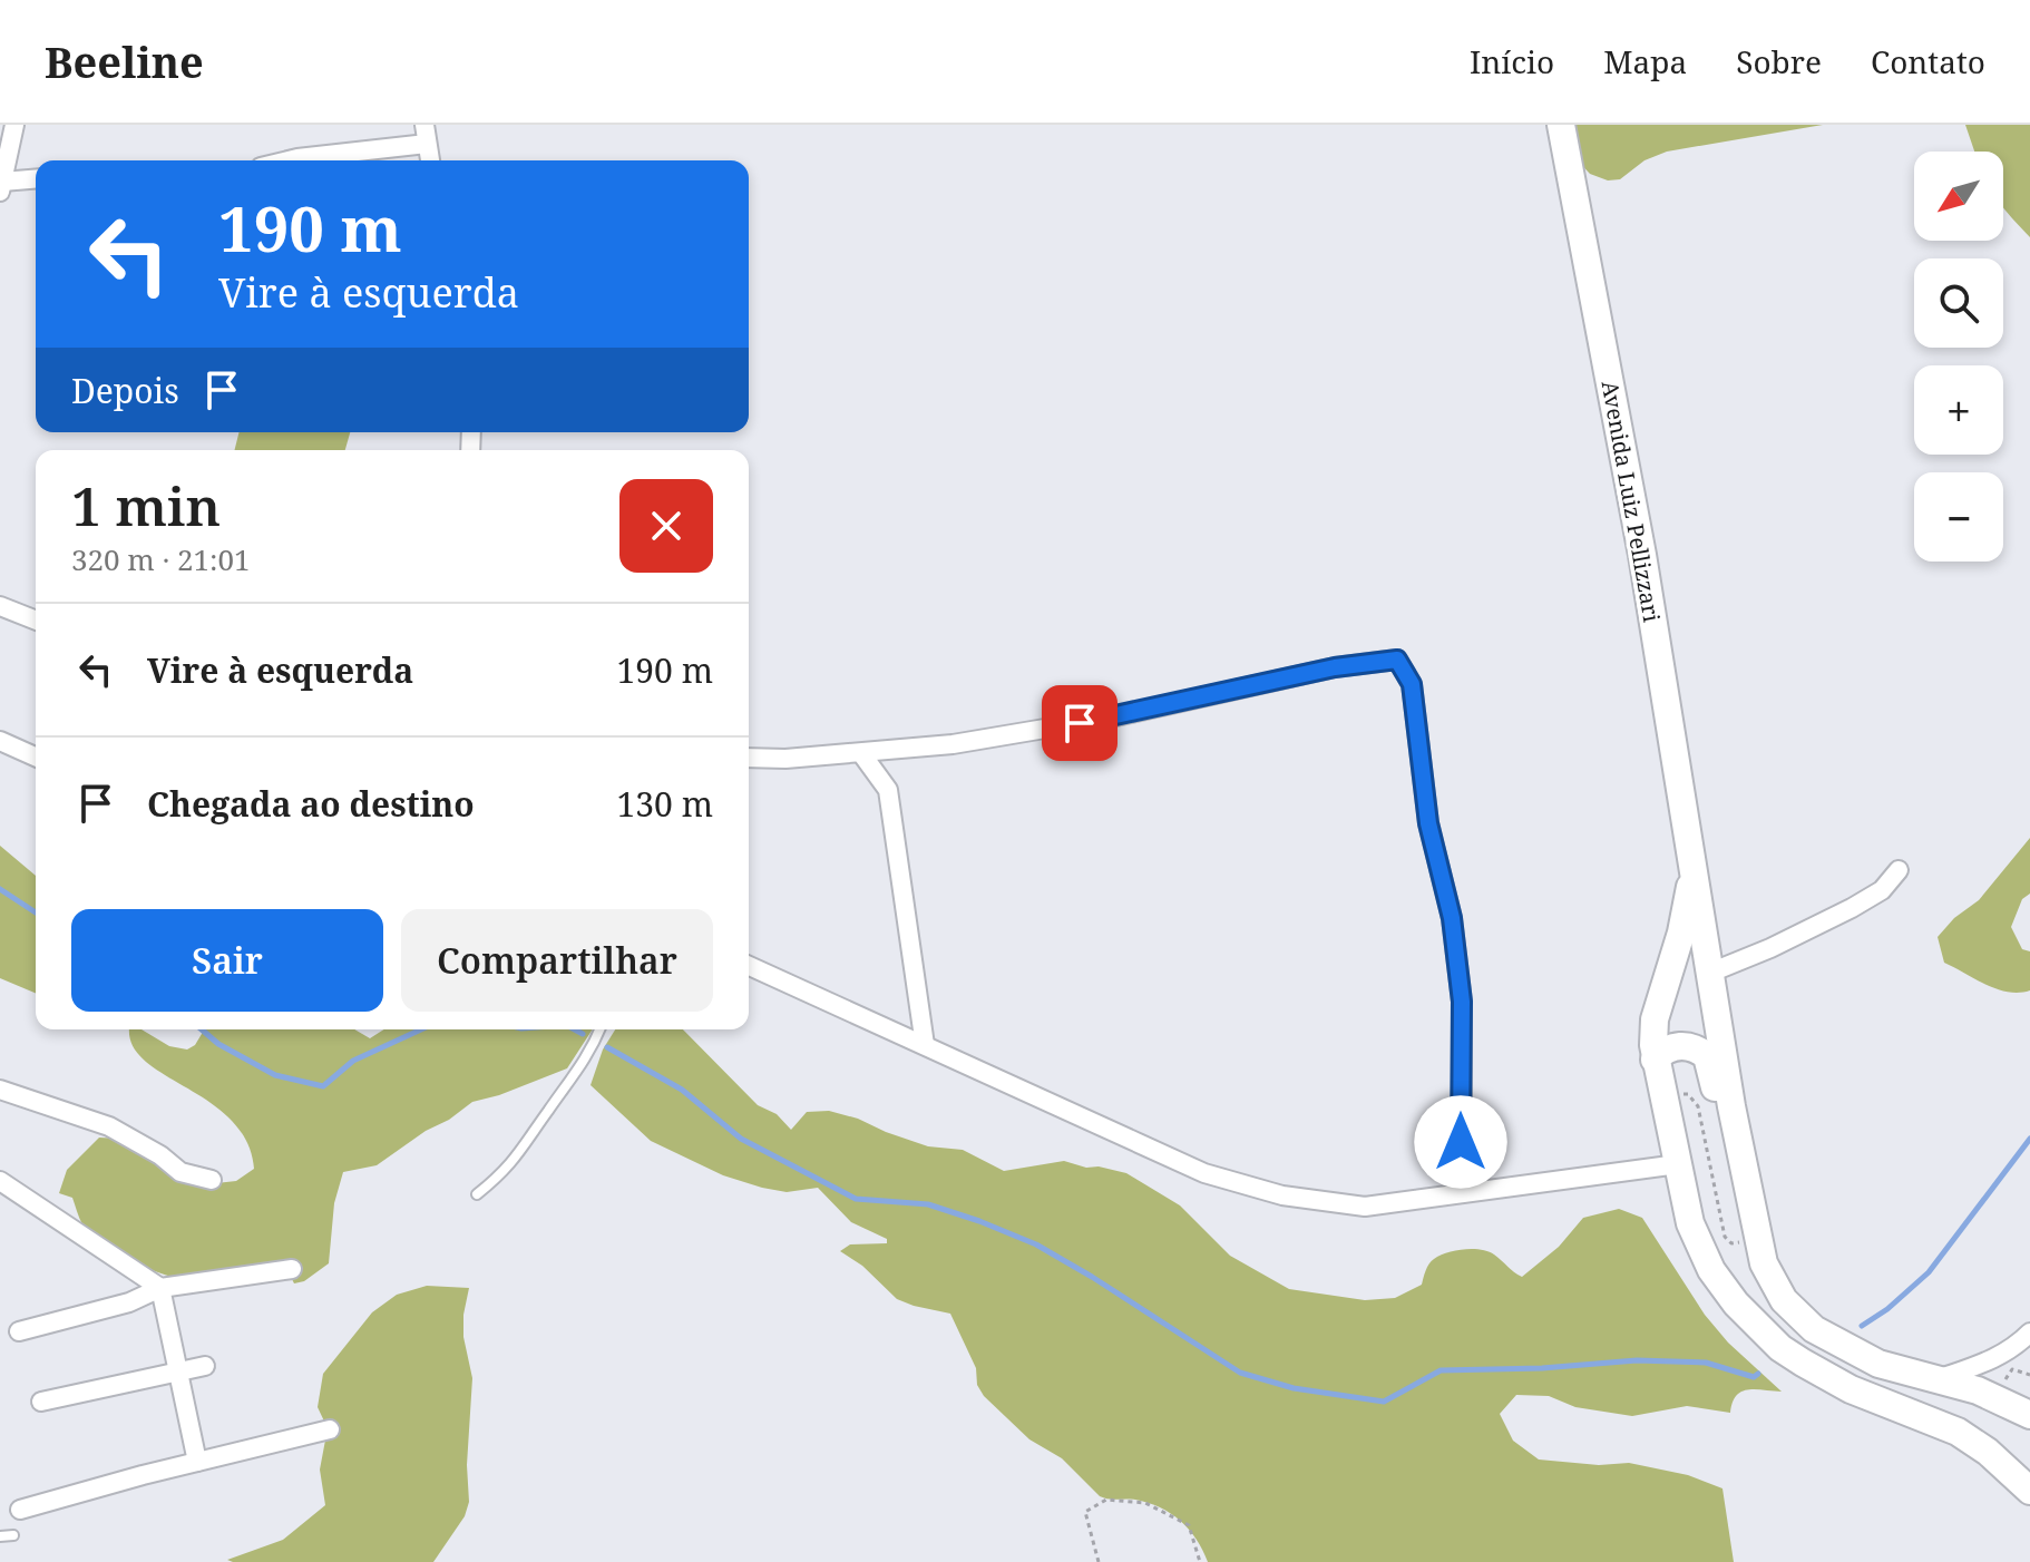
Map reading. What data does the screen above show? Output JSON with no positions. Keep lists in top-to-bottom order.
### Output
{
  "streets": {
    "main road": ["Avenida Luiz Pellizzari"]
  },
  "north": "bottom left",
  "page": {
    "header": "Beeline",
    "nav": [
      "Início",
      "Mapa",
      "Sobre",
      "Contato"
    ],
    "map_buttons": ["+", "−"],
    "turn": ["190 m", "Vire à esquerda"],
    "then": "Depois",
    "heading": ["1 min", "320 m · 21:01"],
    "list": [
      {
        "name": "Vire à esquerda",
        "value": "190 m"
      },
      {
        "name": "Chegada ao destino",
        "value": "130 m"
      }
    ],
    "buttons": ["Sair", "Compartilhar"]
  }
}
